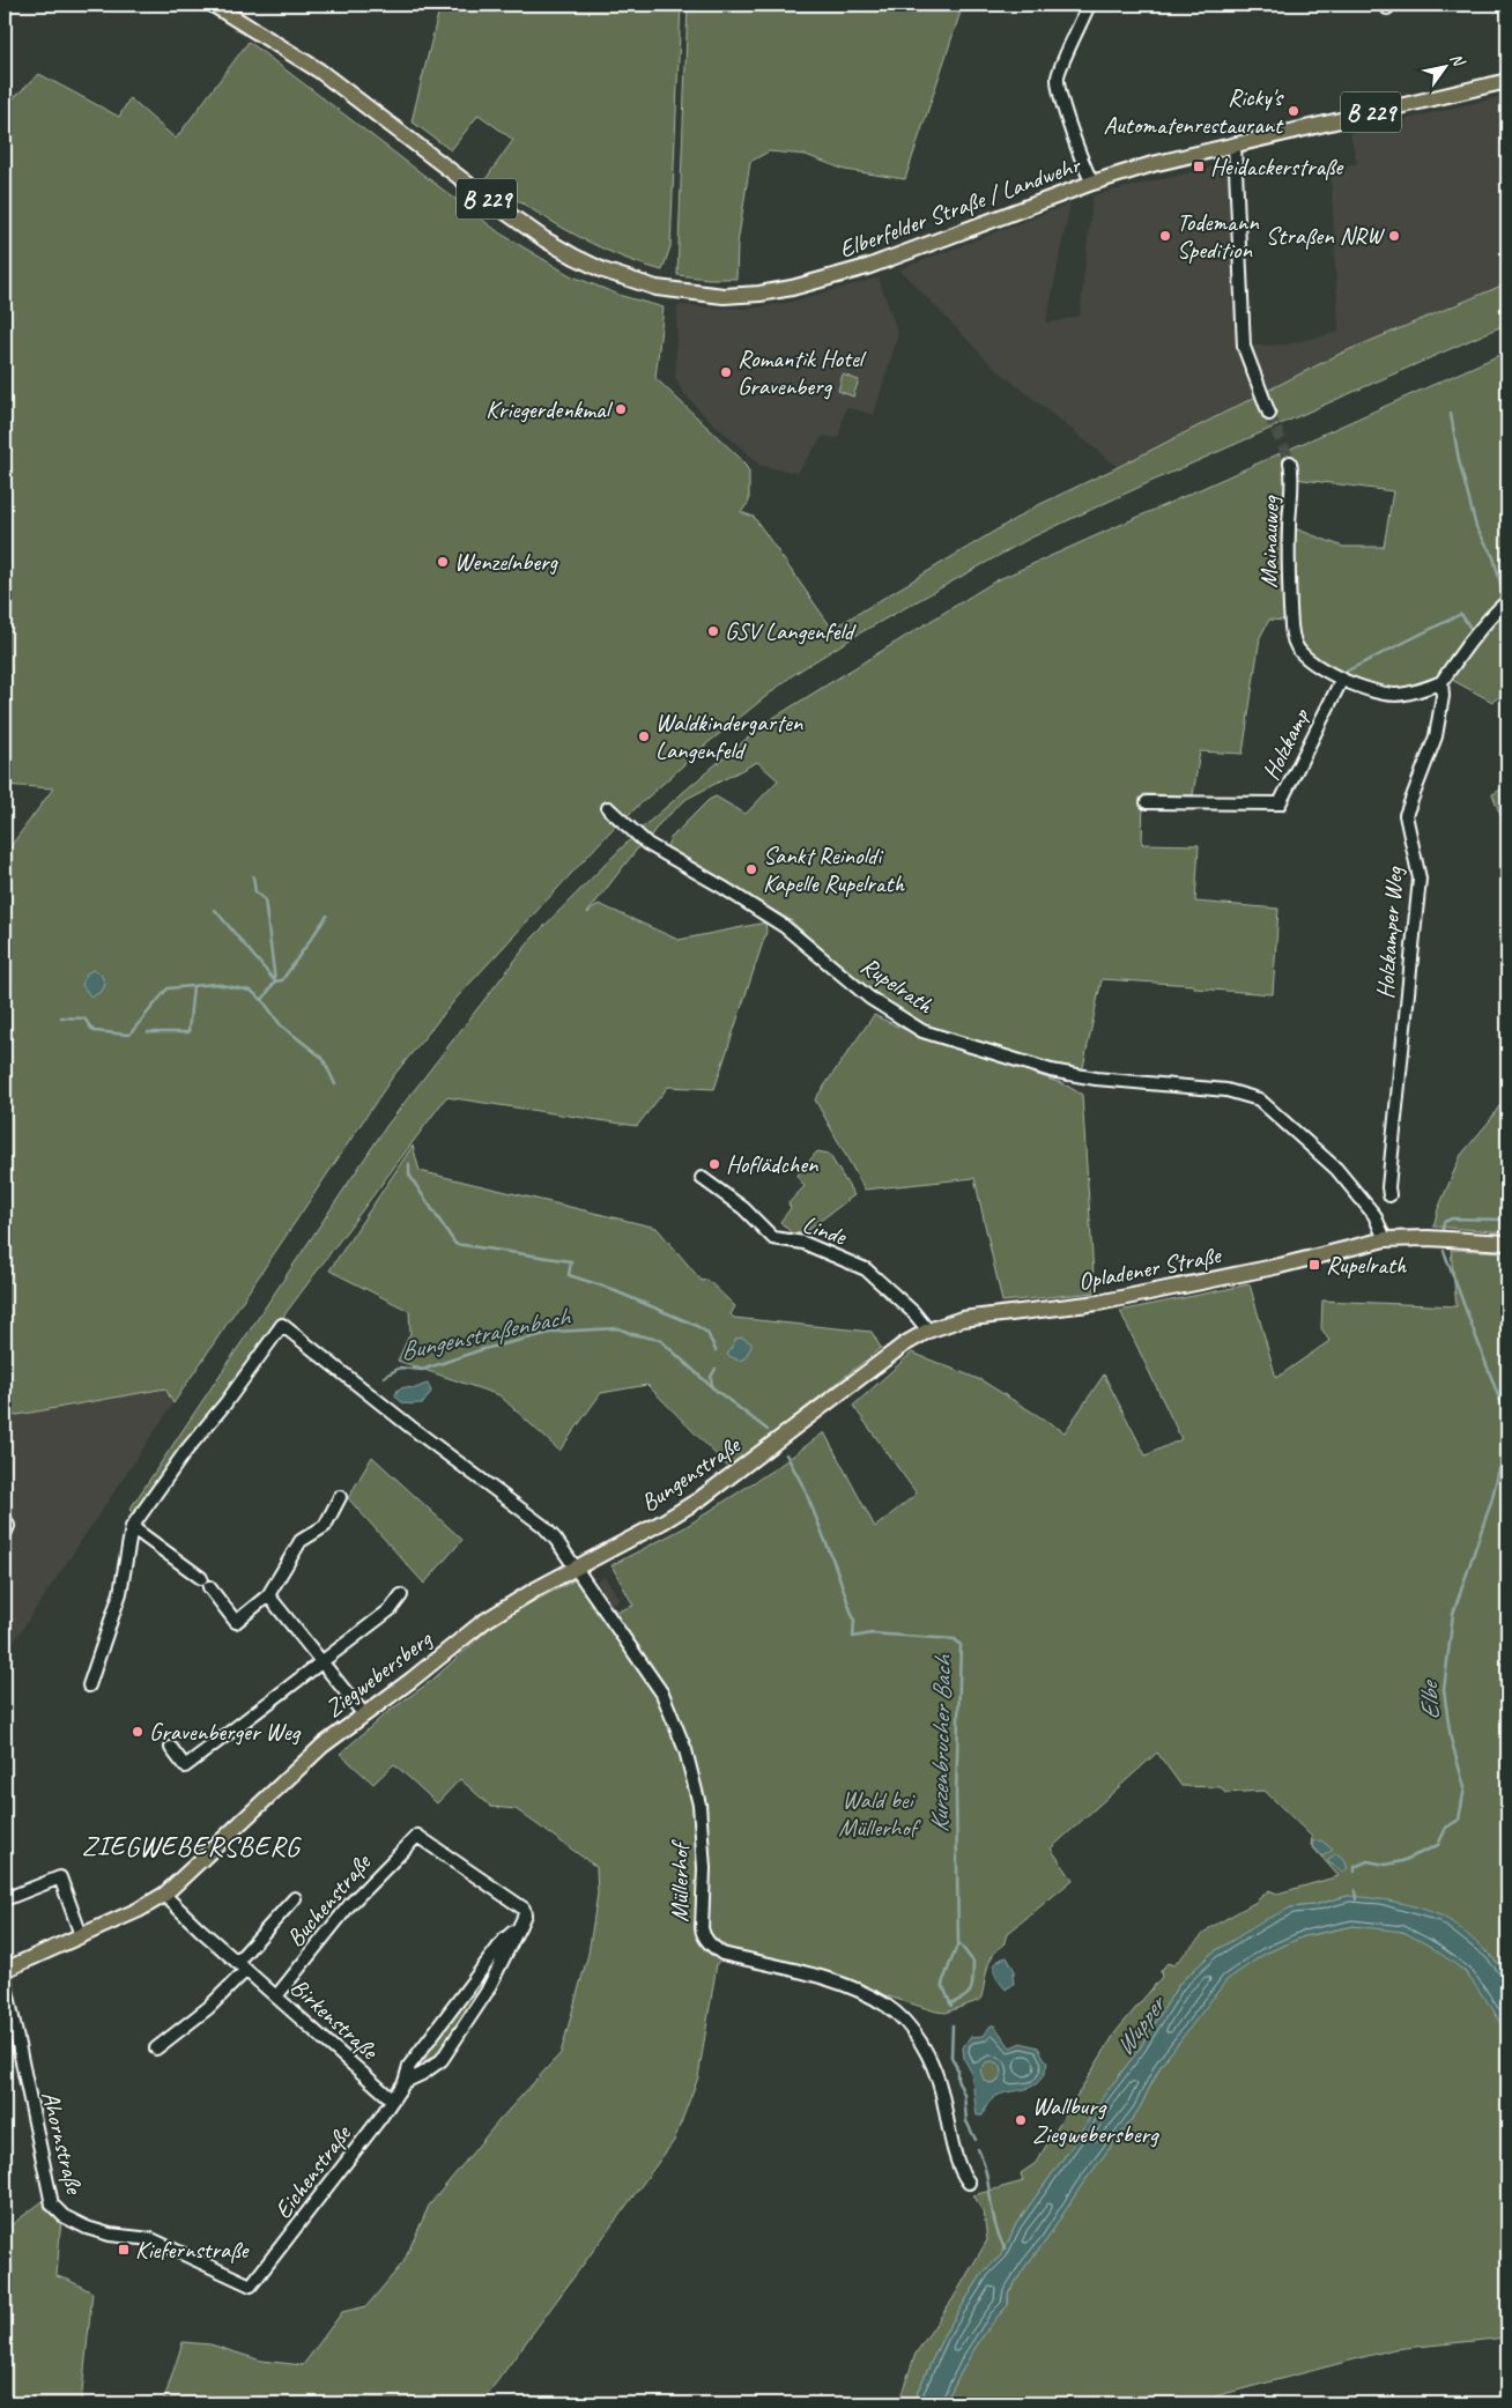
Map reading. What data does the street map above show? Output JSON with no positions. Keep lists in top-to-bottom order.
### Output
{
  "streets": {
    "main road": [
      "B 229",
      "Elberfelder Straße / Landwehr",
      "Opladener Straße",
      "Bungenstraße",
      "Ziegwebersberg"
    ],
    "street": [
      "Mainauweg",
      "Holzkamp",
      "Holzkamper Weg",
      "Rupelrath",
      "Linde",
      "Müllerhof",
      "Buchenstraße",
      "Birkenstraße",
      "Ahornstraße",
      "Eichenstraße"
    ]
  },
  "crossings": [
    ["Mainauweg", "Holzkamp"],
    ["Rupelrath", "Opladener Straße"],
    ["Linde", "Opladener Straße"],
    ["Opladener Straße", "Bungenstraße"],
    ["Bungenstraße", "Ziegwebersberg"],
    ["Bungenstraße", "Müllerhof"],
    ["Ziegwebersberg", "Müllerhof"],
    ["Ziegwebersberg", "Birkenstraße"],
    ["Buchenstraße", "Birkenstraße"],
    ["Buchenstraße", "Eichenstraße"],
    ["Birkenstraße", "Eichenstraße"],
    ["Ahornstraße", "Eichenstraße"]
  ],
  "districts": ["ZIEGWEBERSBERG"],
  "water": [
    "Bungenstraßenbach",
    "Elbe",
    "Kurzenbrucher Bach",
    "Wupper"
  ],
  "parks": ["Wald bei Müllerhof"],
  "places": {
    "other": [
      "Ricky's Automatenrestaurant",
      "Todemann Spedition",
      "Straßen NRW",
      "Romantik Hotel Gravenberg",
      "Kriegerdenkmal",
      "Wenzelnberg",
      "GSV Langenfeld",
      "Waldkindergarten Langenfeld",
      "Sankt Reinoldi Kapelle Rupelrath",
      "Hoflädchen",
      "Gravenberger Weg",
      "Wallburg Ziegwebersberg"
    ],
    "transit": ["Heidackerstraße", "Rupelrath", "Kiefernstraße"]
  },
  "north": "top right"
}
